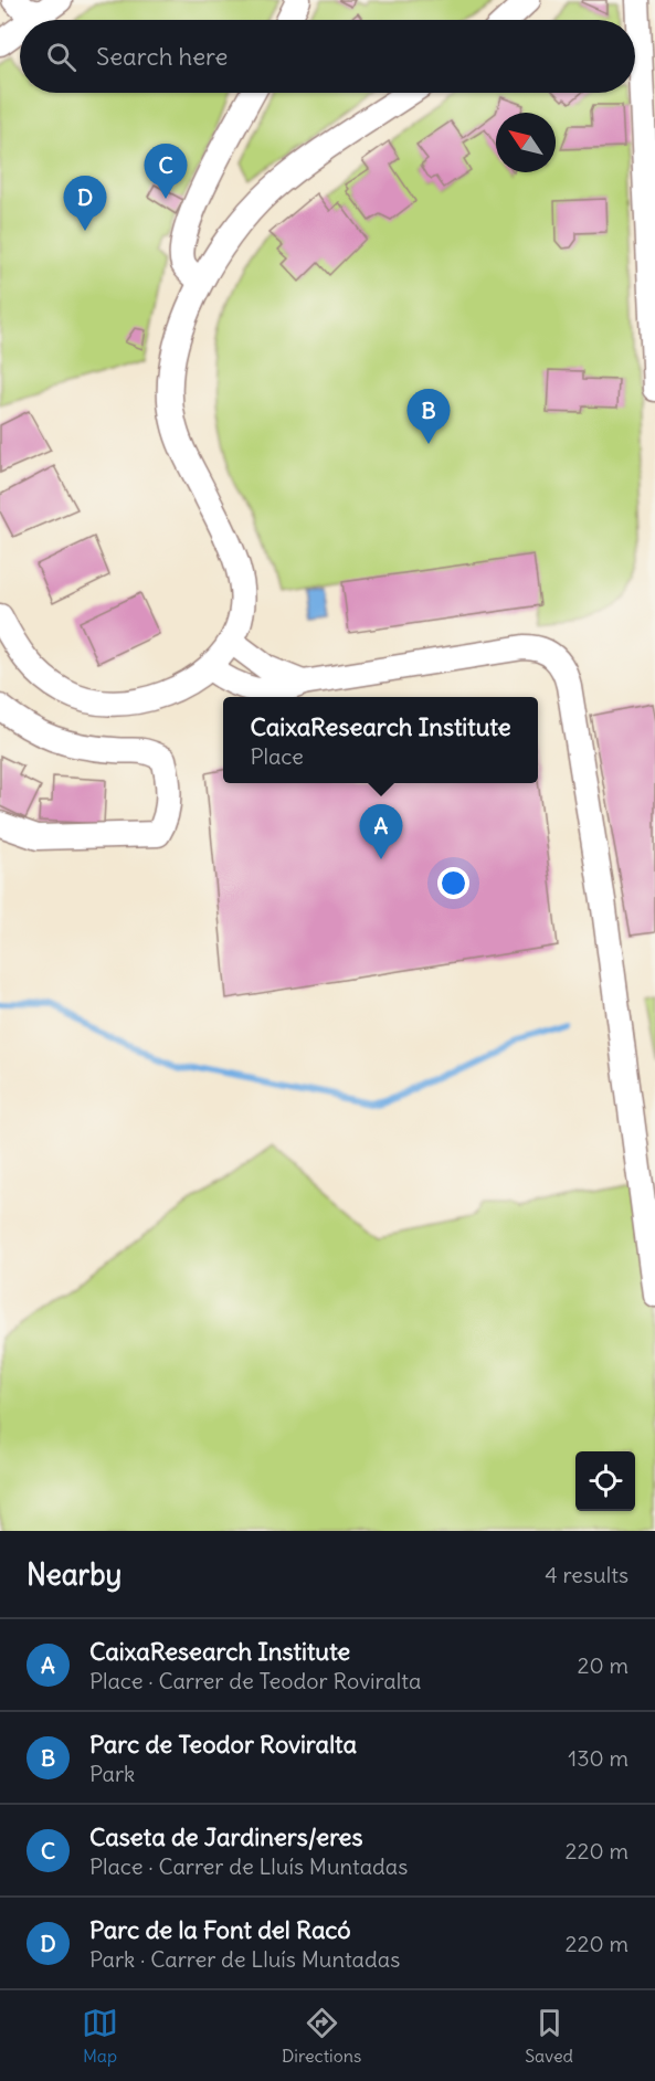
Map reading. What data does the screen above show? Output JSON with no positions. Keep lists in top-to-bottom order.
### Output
{
  "north": "top left",
  "page": {
    "search": "Search here",
    "pins": [
      "C",
      "D",
      "B",
      "A"
    ],
    "popup": ["CaixaResearch Institute", "Place"],
    "heading": ["Nearby", "4 results"],
    "list": [
      {
        "mark": "A",
        "name": "CaixaResearch Institute",
        "note": "Place · Carrer de Teodor Roviralta",
        "value": "20 m"
      },
      {
        "mark": "B",
        "name": "Parc de Teodor Roviralta",
        "note": "Park",
        "value": "130 m"
      },
      {
        "mark": "C",
        "name": "Caseta de Jardiners/eres",
        "note": "Place · Carrer de Lluís Muntadas",
        "value": "220 m"
      },
      {
        "mark": "D",
        "name": "Parc de la Font del Racó",
        "note": "Park · Carrer de Lluís Muntadas",
        "value": "220 m"
      }
    ],
    "nav": ["Map", "Directions", "Saved"]
  }
}
